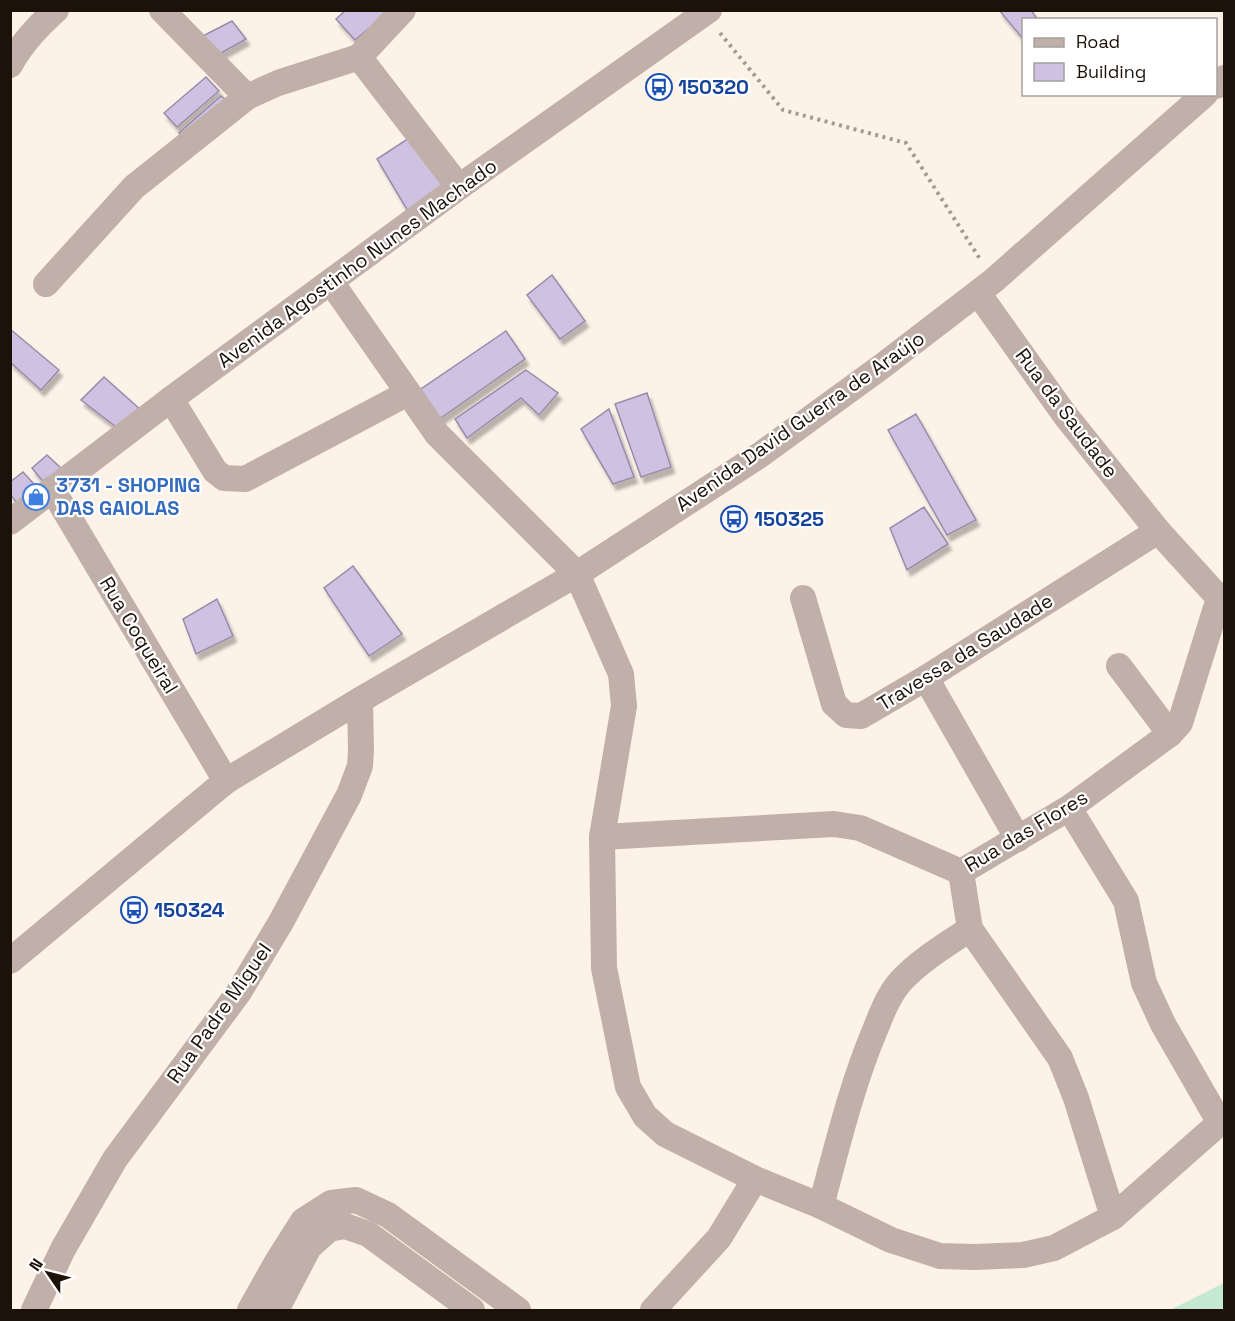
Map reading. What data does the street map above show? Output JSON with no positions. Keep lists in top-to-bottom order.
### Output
{
  "streets": {
    "street": [
      "Avenida Agostinho Nunes Machado",
      "Rua da Saudade",
      "Avenida David Guerra de Araújo",
      "Rua Coqueiral",
      "Travessa da Saudade",
      "Rua das Flores",
      "Rua Padre Miguel"
    ]
  },
  "crossings": [
    ["Avenida Agostinho Nunes Machado", "Rua Coqueiral"],
    ["Rua da Saudade", "Avenida David Guerra de Araújo"],
    ["Rua da Saudade", "Travessa da Saudade"],
    ["Rua da Saudade", "Rua das Flores"],
    ["Avenida David Guerra de Araújo", "Rua Coqueiral"],
    ["Avenida David Guerra de Araújo", "Rua Padre Miguel"],
    ["Travessa da Saudade", "Rua das Flores"]
  ],
  "places": {
    "bus stop": ["150320", "150325", "150324"],
    "shop": ["3731 - SHOPING DAS GAIOLAS"]
  },
  "legend": ["Road", "Building"],
  "north": "top left"
}
